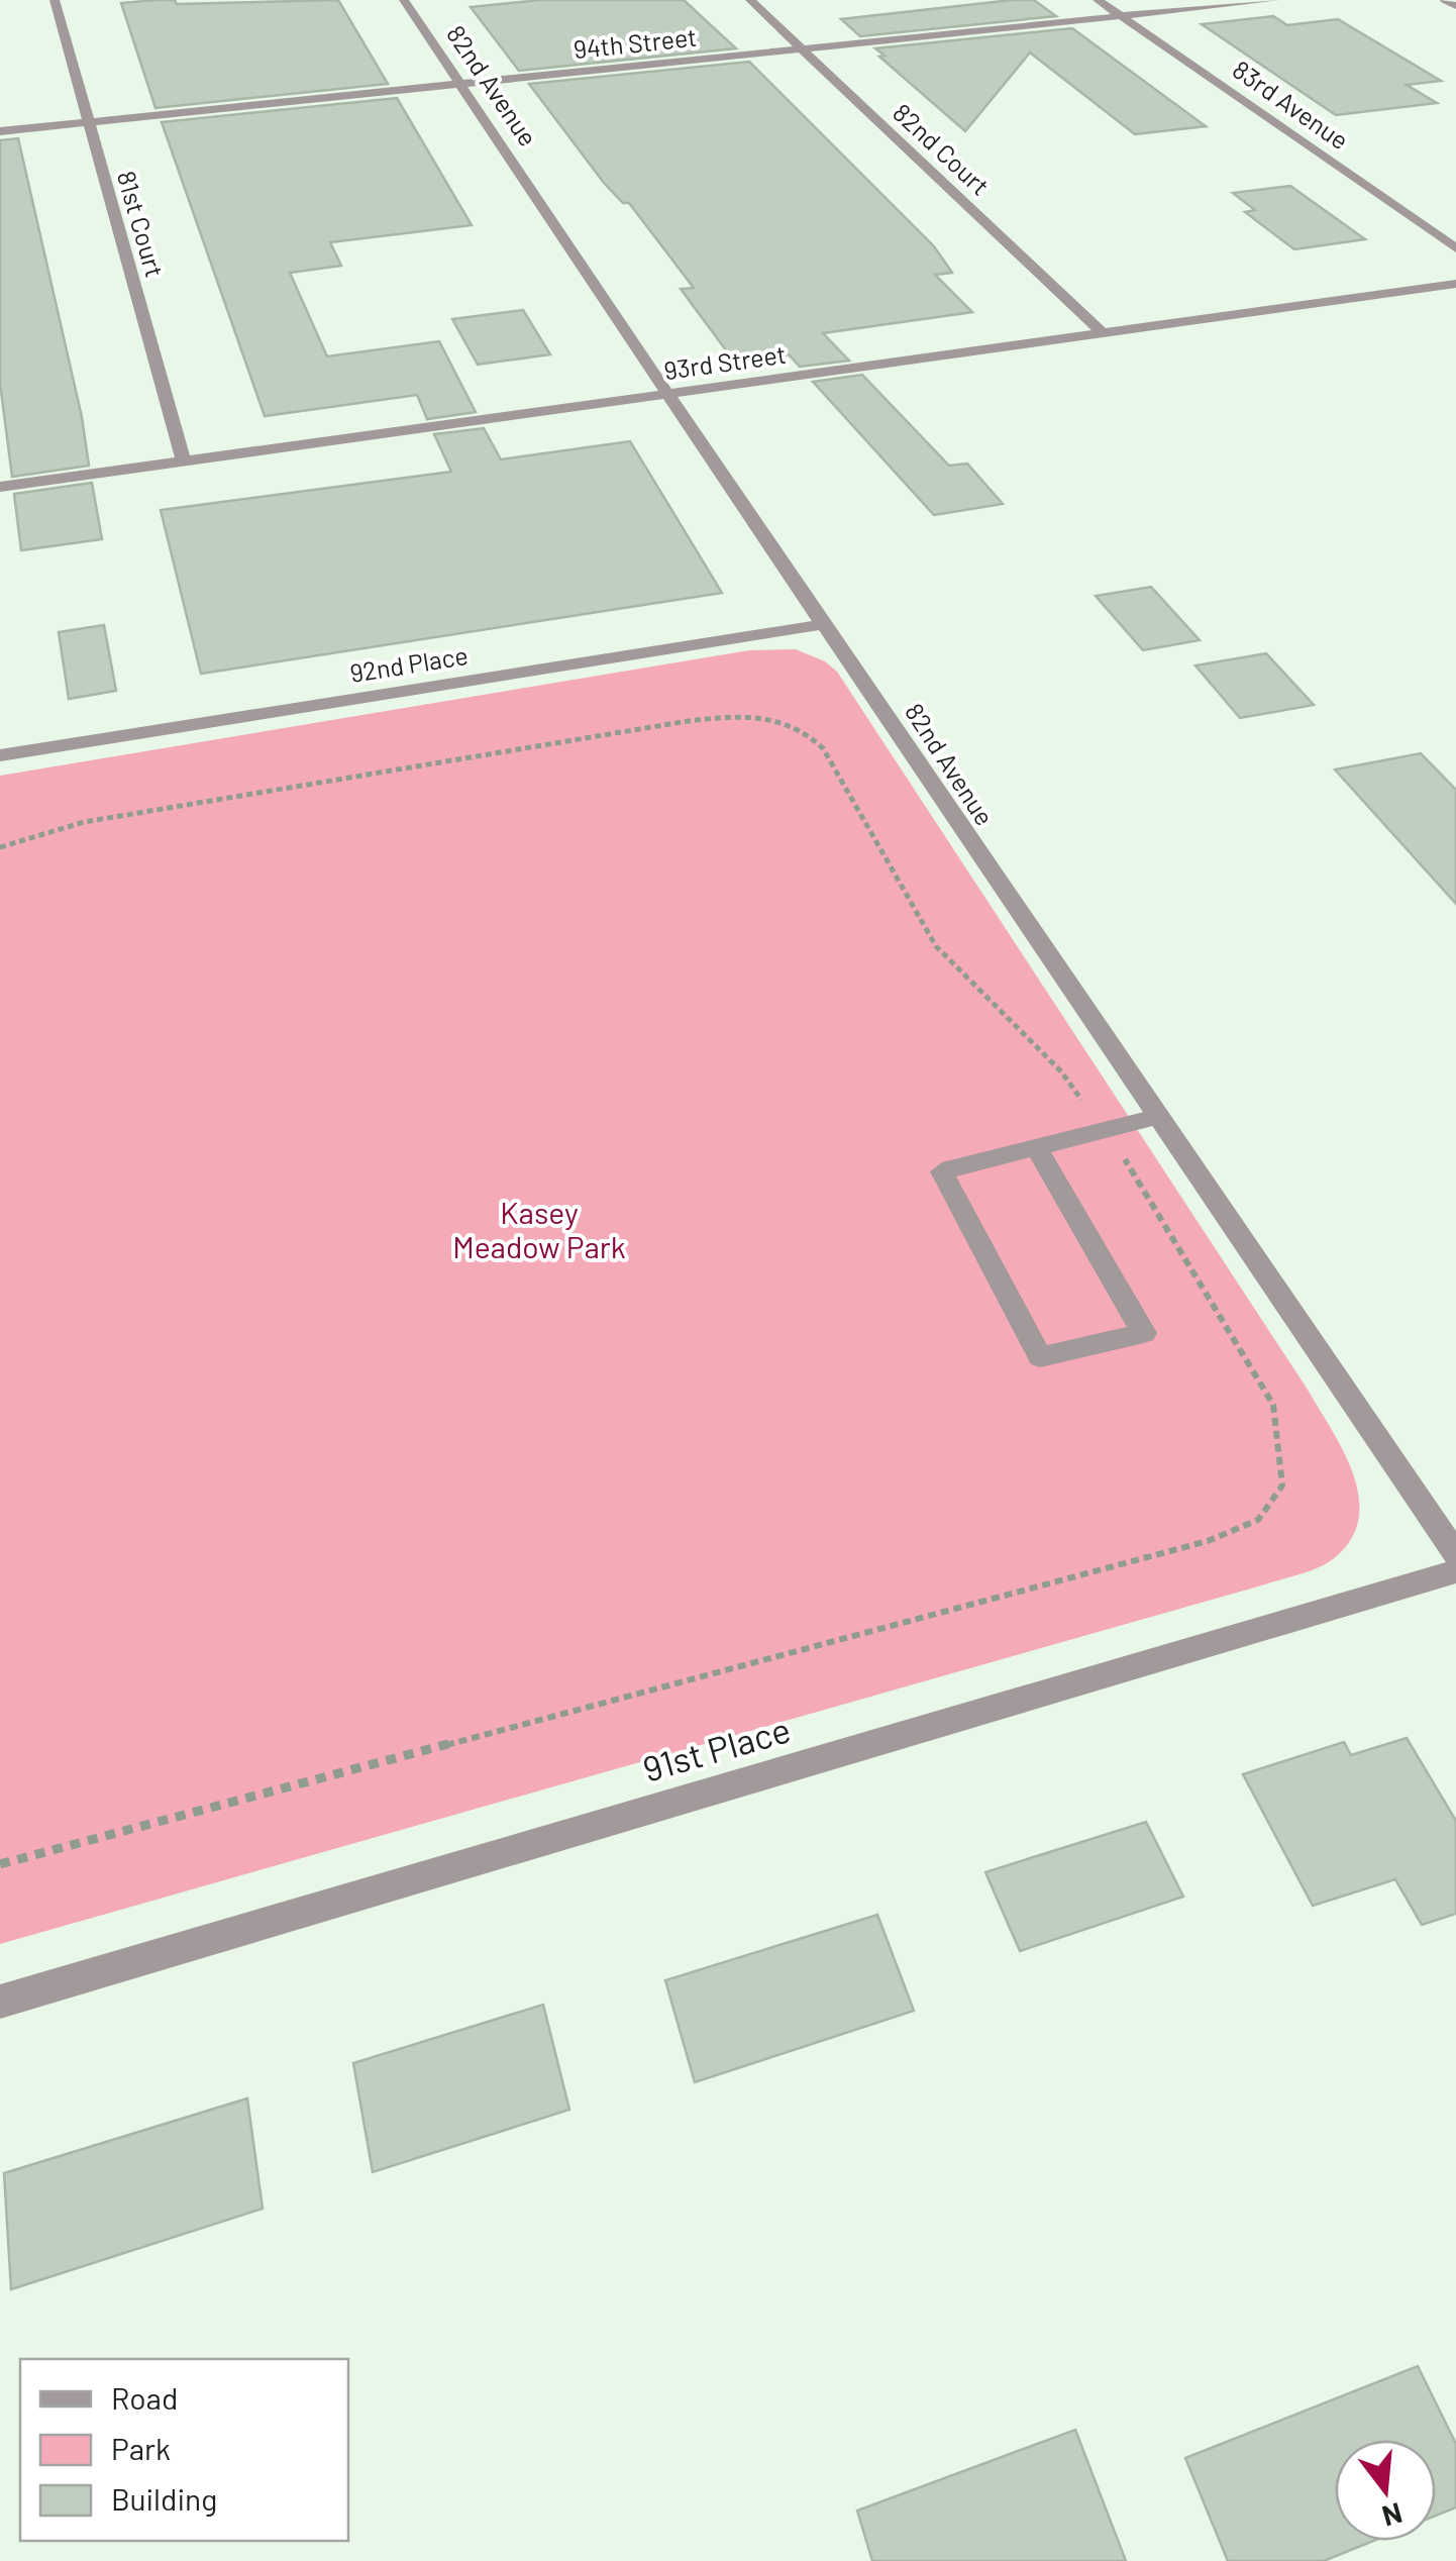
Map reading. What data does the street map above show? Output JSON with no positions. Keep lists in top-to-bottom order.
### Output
{
  "streets": {
    "street": [
      "94th Street",
      "82nd Avenue",
      "83rd Avenue",
      "82nd Court",
      "81st Court",
      "93rd Street",
      "92nd Place",
      "91st Place"
    ]
  },
  "crossings": [
    ["94th Street", "82nd Avenue"],
    ["94th Street", "83rd Avenue"],
    ["94th Street", "82nd Court"],
    ["94th Street", "81st Court"],
    ["82nd Avenue", "93rd Street"],
    ["82nd Avenue", "92nd Place"],
    ["82nd Court", "93rd Street"],
    ["81st Court", "93rd Street"]
  ],
  "parks": ["Kasey Meadow Park"],
  "legend": ["Road", "Park", "Building"],
  "north": "bottom"
}
